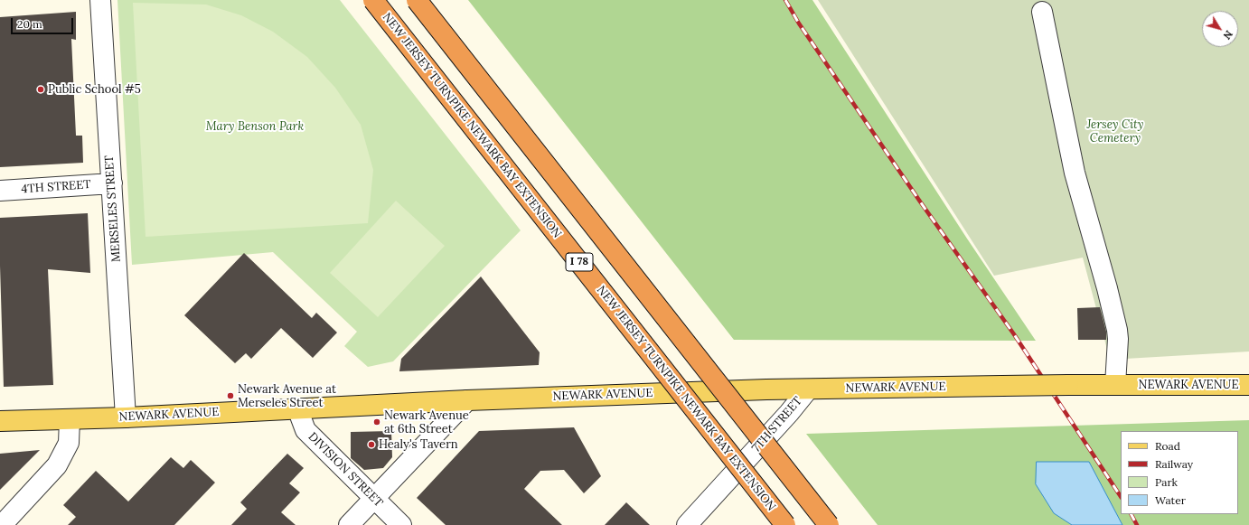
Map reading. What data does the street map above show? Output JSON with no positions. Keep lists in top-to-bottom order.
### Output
{
  "streets": {
    "highway": ["NEW JERSEY TURNPIKE NEWARK BAY EXTENSION", "I 78"],
    "main road": ["NEWARK AVENUE"],
    "street": [
      "4TH STREET",
      "MERSELES STREET",
      "7TH STREET",
      "DIVISION STREET"
    ]
  },
  "crossings": [
    ["4TH STREET", "MERSELES STREET"],
    ["MERSELES STREET", "NEWARK AVENUE"],
    ["NEWARK AVENUE", "7TH STREET"],
    ["NEWARK AVENUE", "DIVISION STREET"]
  ],
  "parks": ["Jersey City Cemetery", "Mary Benson Park"],
  "places": [
    "Public School #5",
    "Newark Avenue at Merseles Street",
    "Newark Avenue at 6th Street",
    "Healy's Tavern"
  ],
  "legend": [
    "Road",
    "Railway",
    "Park",
    "Water"
  ],
  "scale_bar": "20 m",
  "north": "bottom right"
}
